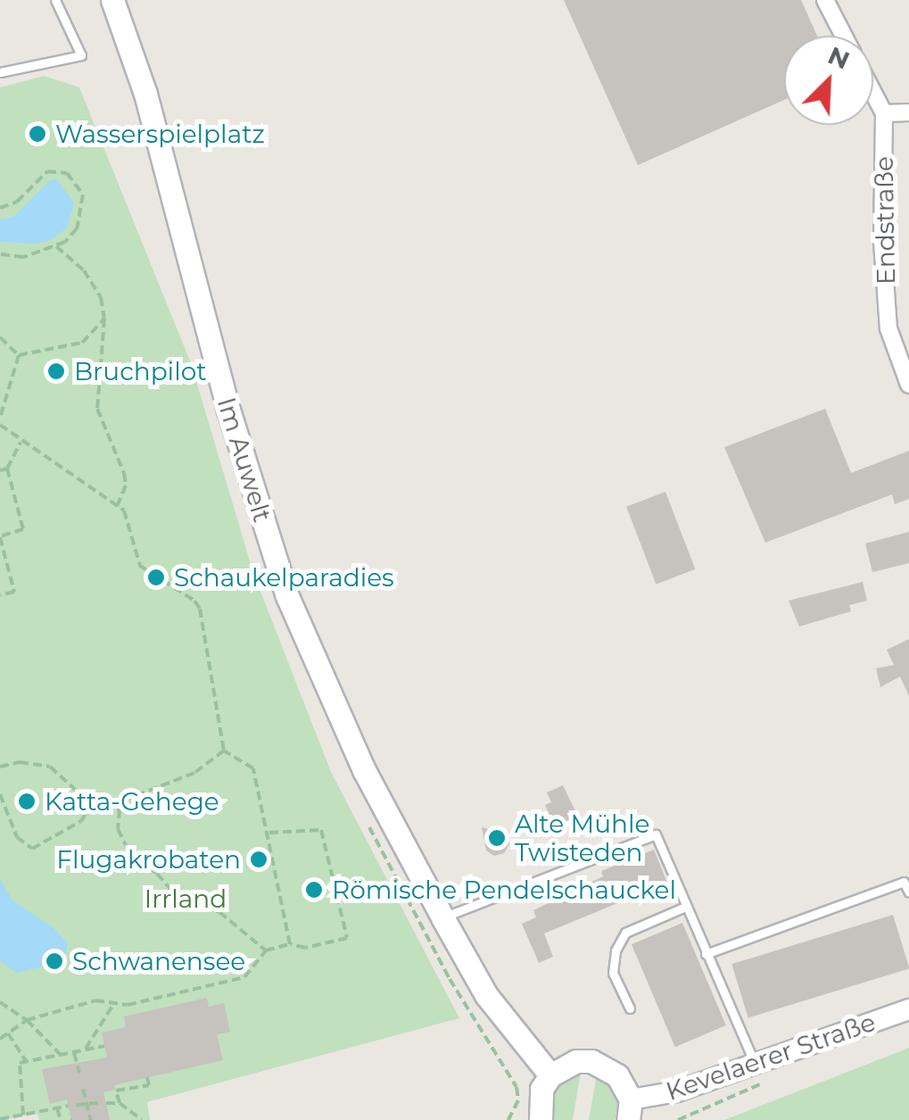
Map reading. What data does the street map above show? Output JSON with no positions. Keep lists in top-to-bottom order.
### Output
{
  "streets": {
    "main road": ["Im Auwelt"],
    "street": ["Endstraße", "Kevelaerer Straße"]
  },
  "parks": ["Irrland"],
  "places": [
    "Wasserspielplatz",
    "Bruchpilot",
    "Schaukelparadies",
    "Katta-Gehege",
    "Alte Mühle Twisteden",
    "Flugakrobaten",
    "Römische Pendelschauckel",
    "Schwanensee"
  ],
  "north": "top right"
}
